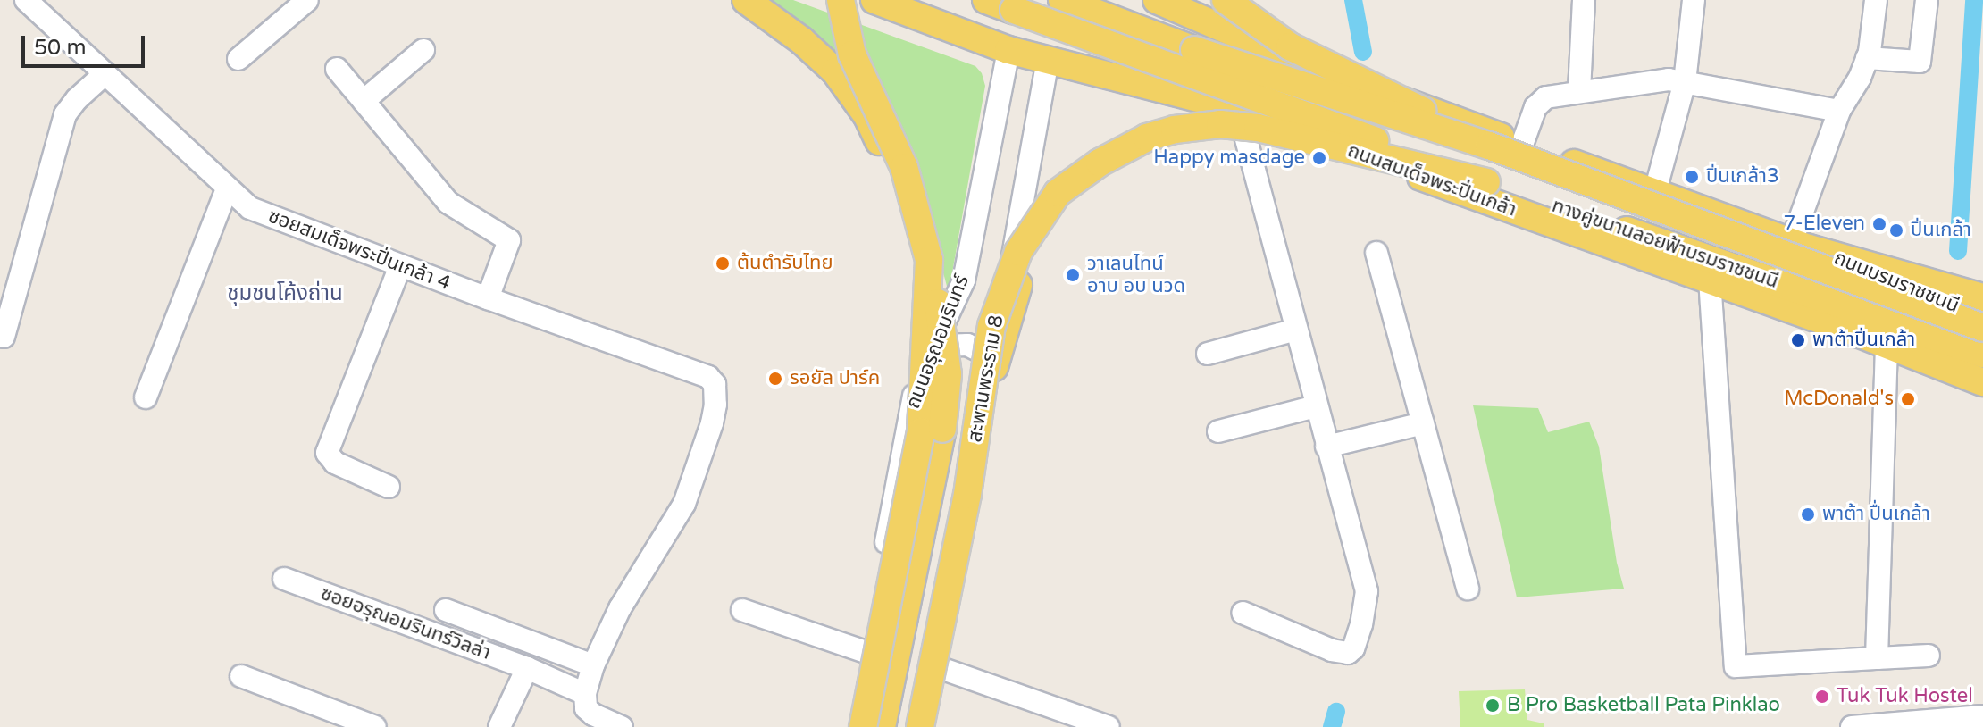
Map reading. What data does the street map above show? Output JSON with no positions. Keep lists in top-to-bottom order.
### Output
{
  "streets": {
    "main road": [
      "ถนนสมเด็จพระปิ่นเกล้า",
      "ทางคู่ขนานลอยฟ้าบรมราชชนนี",
      "ถนนบรมราชชนนี",
      "ถนนอรุณอมรินทร์",
      "สะพานพระราม 8"
    ],
    "street": ["ซอยสมเด็จพระปิ่นเกล้า 4", "ซอยอรุณอมรินทร์วิลล่า"]
  },
  "crossings": [
    ["ถนนสมเด็จพระปิ่นเกล้า", "ถนนอรุณอมรินทร์"],
    ["ทางคู่ขนานลอยฟ้าบรมราชชนนี", "สะพานพระราม 8"]
  ],
  "districts": ["ชุมชนโค้งถ่าน"],
  "places": [
    "Happy masdage",
    "ปิ่นเกล้า3",
    "7-Eleven",
    "ปิ่นเกล้า",
    "ต้นตำรับไทย",
    "วาเลนไทน์ อาบ อบ นวด",
    "พาต้าปิ่นเกล้า",
    "รอยัล ปาร์ค",
    "McDonald's",
    "พาต้า ปื่นเกล้า",
    "Tuk Tuk Hostel",
    "B Pro Basketball Pata Pinklao"
  ],
  "scale_bar": "50 m"
}
